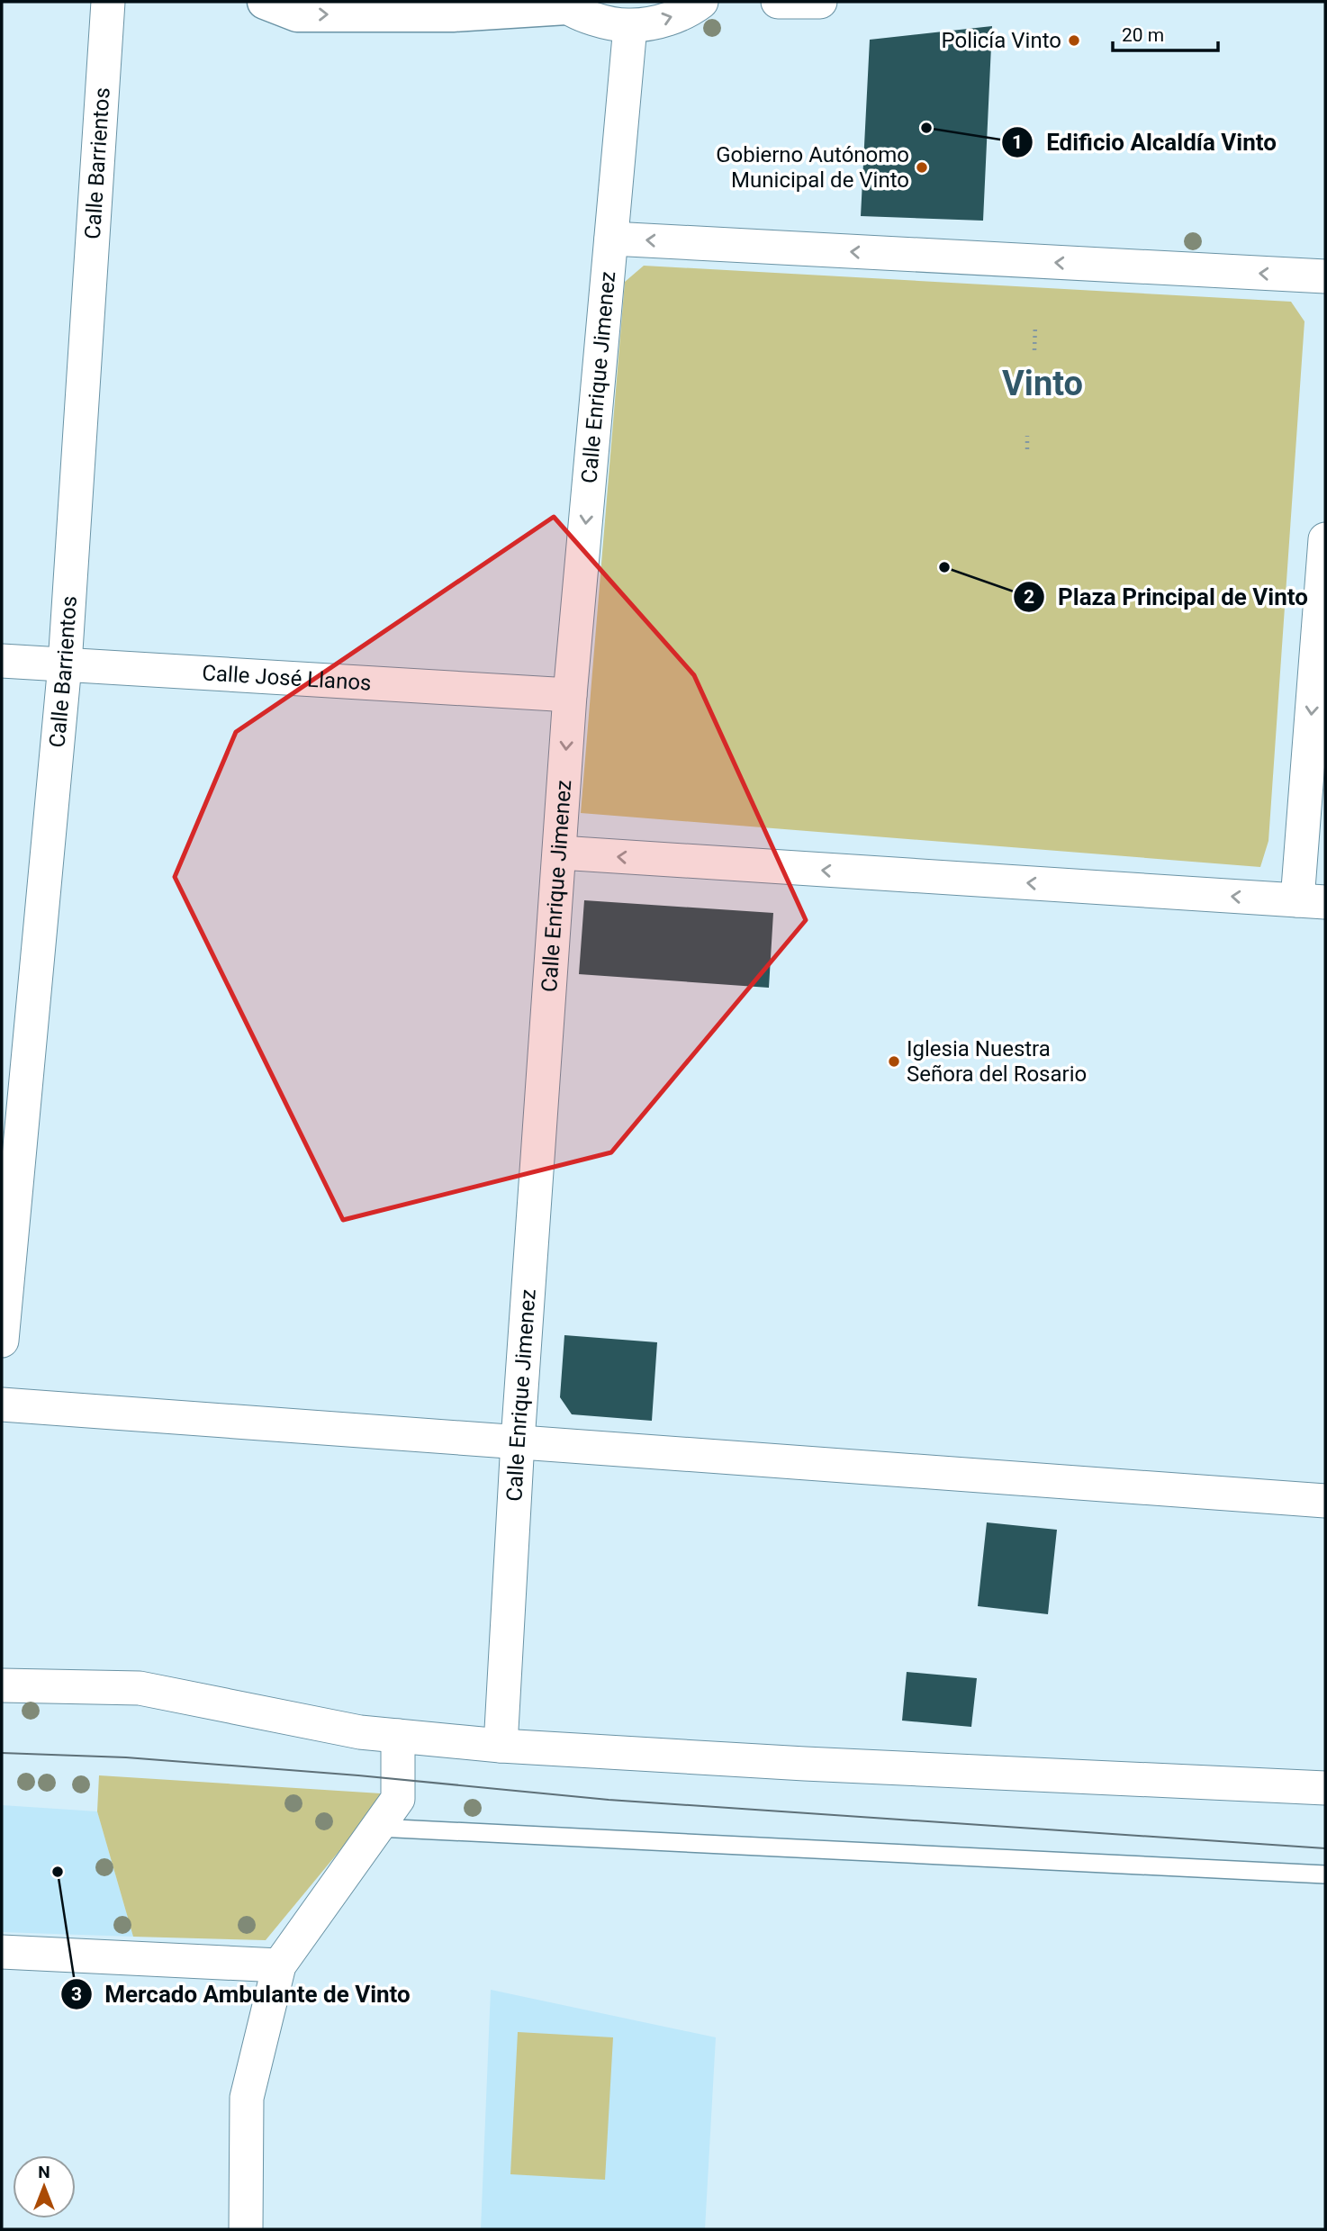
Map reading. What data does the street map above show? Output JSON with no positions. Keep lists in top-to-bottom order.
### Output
{
  "streets": {
    "street": ["Calle Barrientos", "Calle Enrique Jimenez", "Calle José Llanos"]
  },
  "crossings": [
    ["Calle Barrientos", "Calle José Llanos"],
    ["Calle Enrique Jimenez", "Calle José Llanos"]
  ],
  "one_way": ["Calle Enrique Jimenez"],
  "districts": ["Vinto"],
  "places": [
    "Policía Vinto",
    "Edificio Alcaldía Vinto",
    "Gobierno Autónomo Municipal de Vinto",
    "Plaza Principal de Vinto",
    "Iglesia Nuestra Señora del Rosario",
    "Mercado Ambulante de Vinto"
  ],
  "scale_bar": "20 m",
  "north": "top"
}
